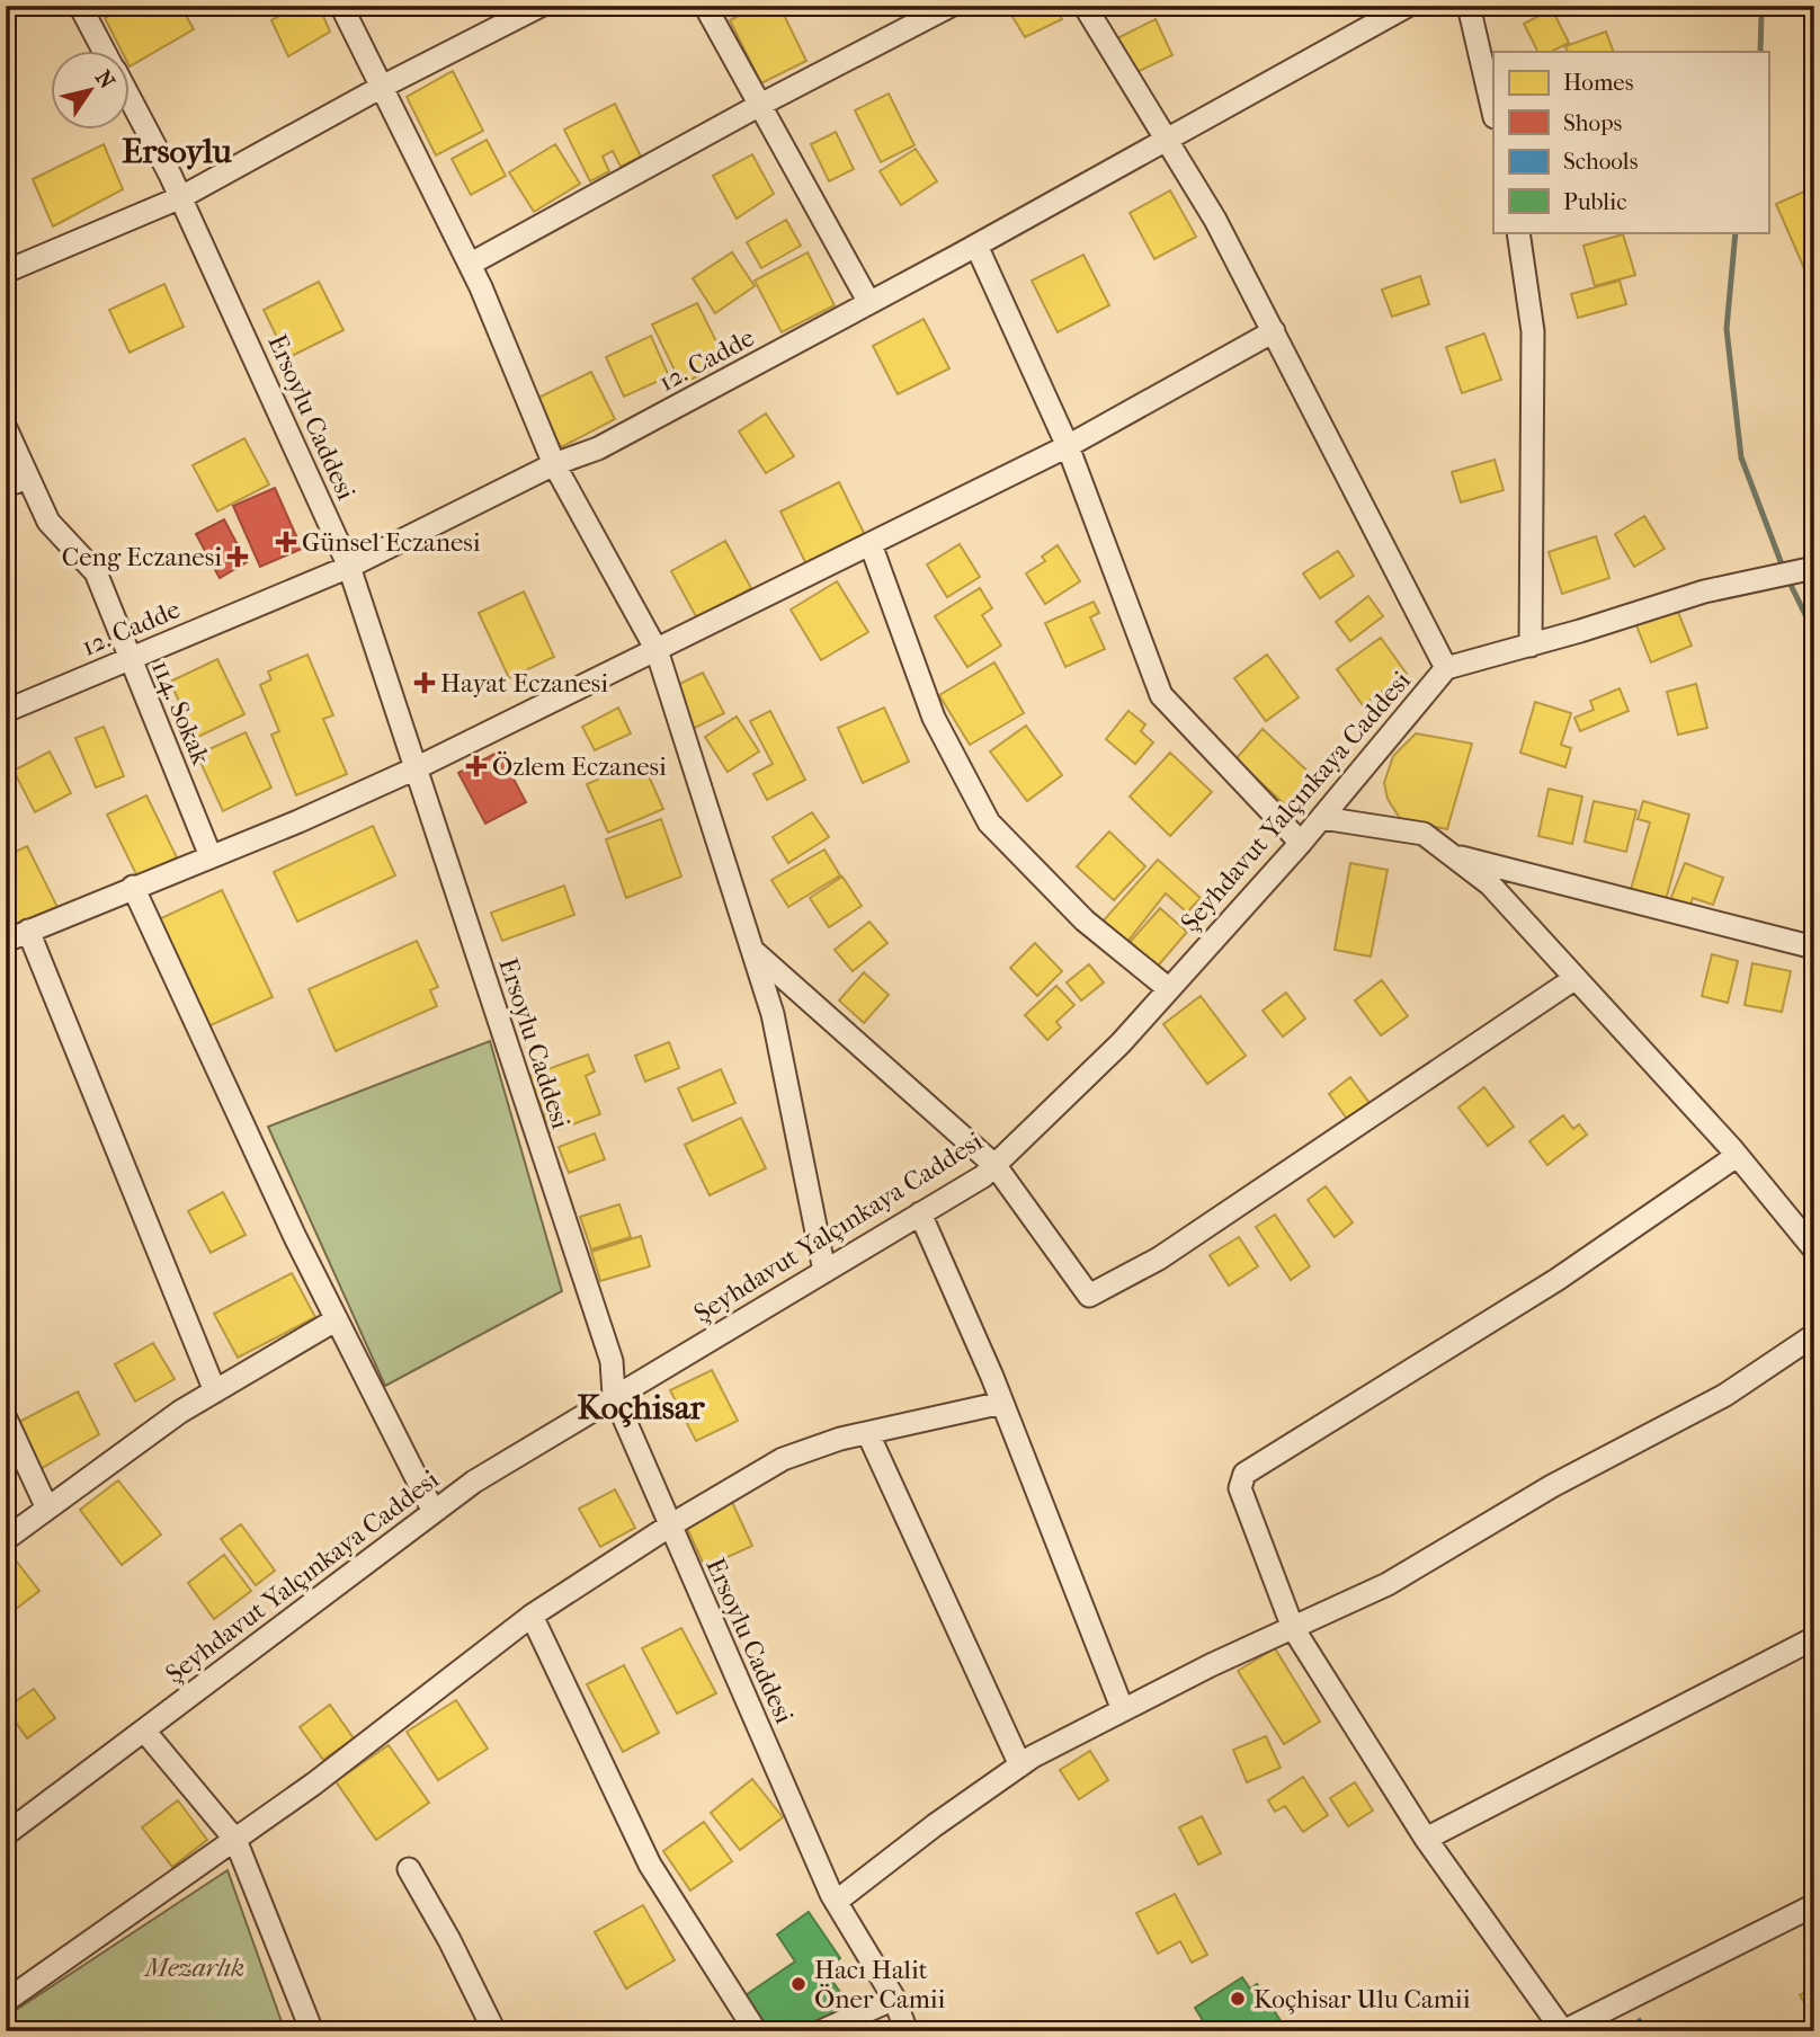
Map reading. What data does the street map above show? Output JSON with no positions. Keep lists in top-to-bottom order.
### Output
{
  "streets": {
    "street": [
      "12. Cadde",
      "Ersoylu Caddesi",
      "114. Sokak",
      "Şeyhdavut Yalçınkaya Caddesi"
    ]
  },
  "crossings": [
    ["12. Cadde", "Ersoylu Caddesi"],
    ["12. Cadde", "114. Sokak"],
    ["Ersoylu Caddesi", "Şeyhdavut Yalçınkaya Caddesi"]
  ],
  "districts": ["Ersoylu", "Koçhisar"],
  "parks": ["Mezarlık"],
  "places": {
    "health": [
      "Günsel Eczanesi",
      "Ceng Eczanesi",
      "Hayat Eczanesi",
      "Özlem Eczanesi"
    ],
    "other": ["Hacı Halit Öner Camii", "Koçhisar Ulu Camii"]
  },
  "legend": [
    "Homes",
    "Shops",
    "Schools",
    "Public"
  ],
  "north": "top right"
}
